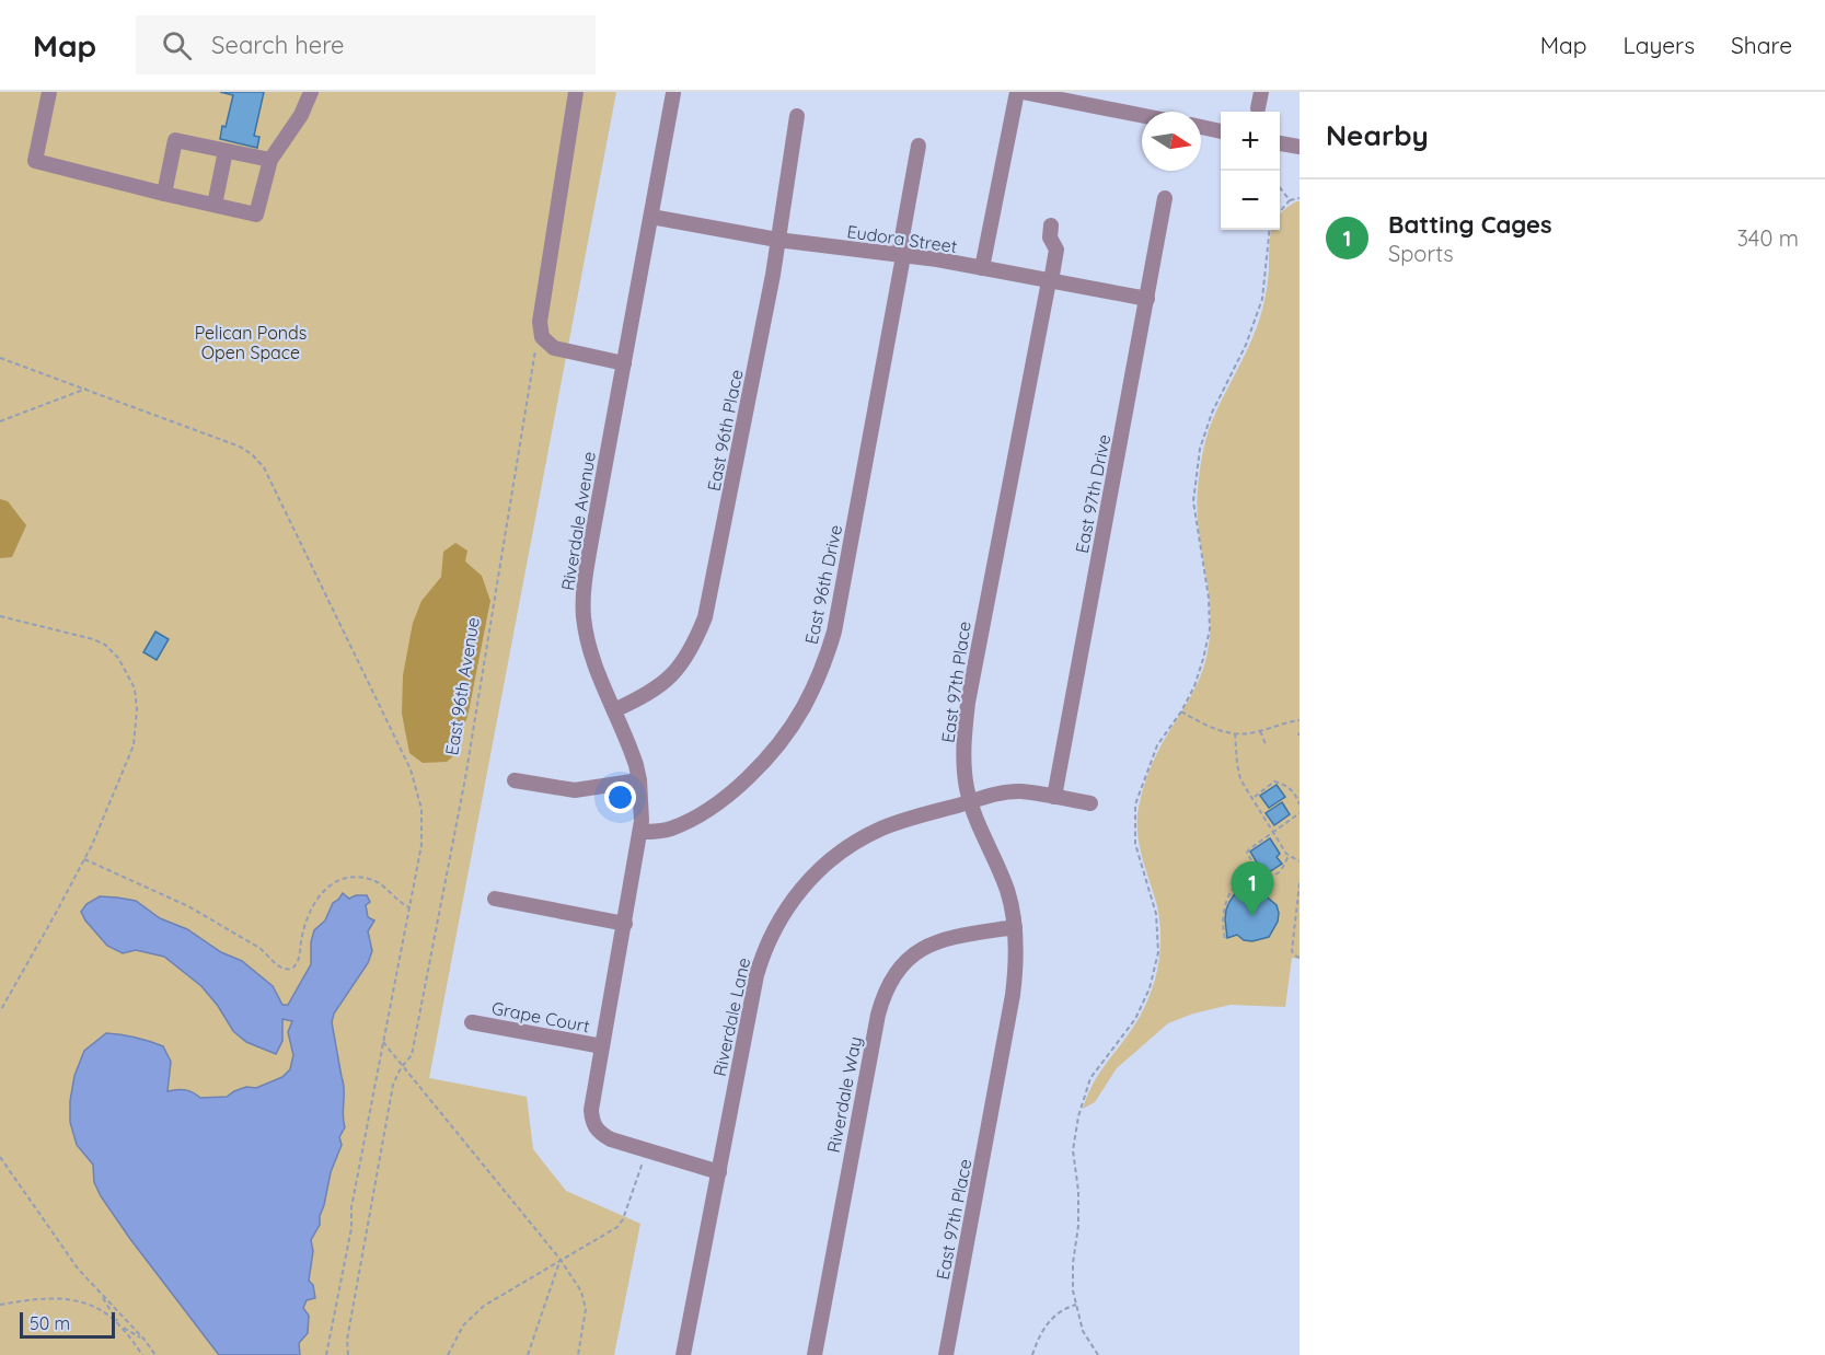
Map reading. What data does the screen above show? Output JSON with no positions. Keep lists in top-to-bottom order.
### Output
{
  "streets": {
    "street": [
      "Eudora Street",
      "East 96th Place",
      "East 97th Drive",
      "Riverdale Avenue",
      "East 96th Drive",
      "East 97th Place",
      "Grape Court",
      "Riverdale Lane",
      "Riverdale Way"
    ],
    "path": ["East 96th Avenue"]
  },
  "crossings": [
    ["Eudora Street", "East 96th Place"],
    ["Eudora Street", "East 97th Drive"],
    ["Eudora Street", "Riverdale Avenue"],
    ["Eudora Street", "East 96th Drive"],
    ["Eudora Street", "East 97th Place"],
    ["East 96th Place", "Riverdale Avenue"],
    ["East 97th Drive", "Riverdale Lane"],
    ["Riverdale Avenue", "East 96th Drive"],
    ["Riverdale Avenue", "Grape Court"],
    ["Riverdale Avenue", "Riverdale Lane"],
    ["East 97th Place", "Riverdale Lane"],
    ["East 97th Place", "Riverdale Way"]
  ],
  "parks": ["Pelican Ponds Open Space"],
  "scale_bar": "50 m",
  "north": "right",
  "page": {
    "header": "Map",
    "search": "Search here",
    "nav": ["Map", "Layers", "Share"],
    "heading": "Nearby",
    "map_buttons": ["+", "−"],
    "list": [
      {
        "mark": "1",
        "name": "Batting Cages",
        "note": "Sports",
        "value": "340 m"
      }
    ],
    "pins": "1",
    "scale": "50 m"
  }
}
